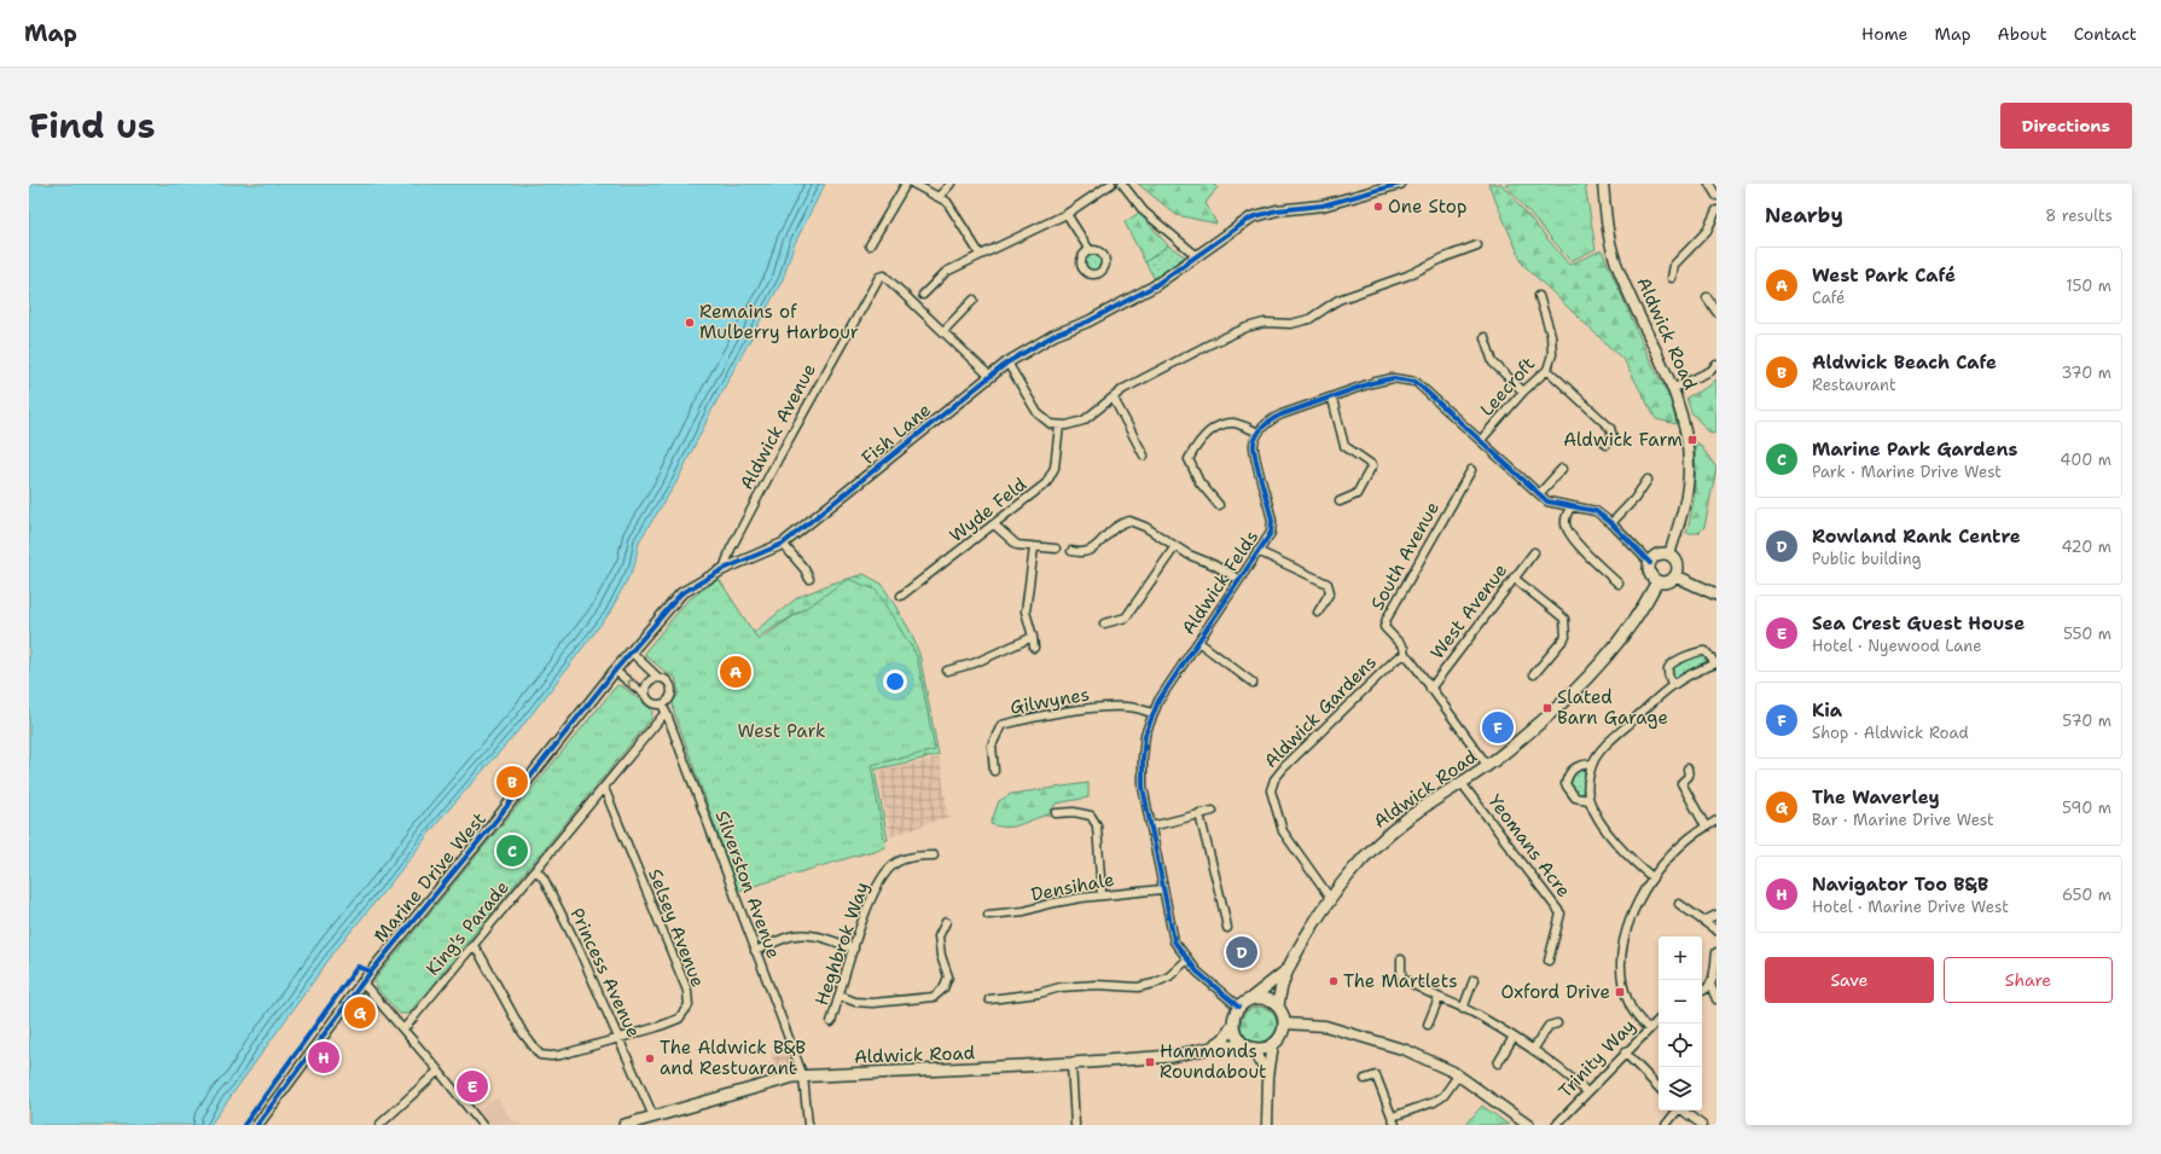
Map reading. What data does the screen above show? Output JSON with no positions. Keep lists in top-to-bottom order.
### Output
{
  "streets": {
    "main road": ["Aldwick Road"],
    "street": [
      "Leecroft",
      "Aldwick Avenue",
      "Fish Lane",
      "Wyde Feld",
      "South Avenue",
      "Aldwick Felds",
      "West Avenue",
      "Gilwynes",
      "Aldwick Gardens",
      "Yeomans Acre",
      "Marine Drive West",
      "Silverston Avenue",
      "Densihale",
      "King's Parade",
      "Selsey Avenue",
      "Heghbrok Way",
      "Princess Avenue",
      "Trinity Way"
    ]
  },
  "crossings": [
    ["Aldwick Road", "Aldwick Felds"],
    ["Aldwick Road", "Aldwick Gardens"],
    ["Aldwick Road", "Yeomans Acre"],
    ["Aldwick Road", "Silverston Avenue"],
    ["Aldwick Road", "Princess Avenue"],
    ["Aldwick Avenue", "Fish Lane"],
    ["Fish Lane", "Marine Drive West"],
    ["South Avenue", "Aldwick Gardens"],
    ["Aldwick Felds", "Gilwynes"],
    ["Aldwick Felds", "Densihale"],
    ["Silverston Avenue", "King's Parade"],
    ["King's Parade", "Selsey Avenue"],
    ["King's Parade", "Princess Avenue"],
    ["Selsey Avenue", "Princess Avenue"]
  ],
  "parks": ["West Park"],
  "places": {
    "other": [
      "One Stop",
      "Remains of Mulberry Harbour",
      "The Martlets",
      "The Aldwick B&B and Restuarant"
    ],
    "transit": [
      "Aldwick Farm",
      "Slated Barn Garage",
      "Oxford Drive",
      "Hammonds Roundabout"
    ]
  },
  "page": {
    "header": "Map",
    "nav": [
      "Home",
      "Map",
      "About",
      "Contact"
    ],
    "title": "Find us",
    "buttons": [
      "Directions",
      ["Save", "Share"]
    ],
    "heading": ["Nearby", "8 results"],
    "list": [
      {
        "mark": "A",
        "name": "West Park Café",
        "note": "Café",
        "value": "150 m"
      },
      {
        "mark": "B",
        "name": "Aldwick Beach Cafe",
        "note": "Restaurant",
        "value": "370 m"
      },
      {
        "mark": "C",
        "name": "Marine Park Gardens",
        "note": "Park · Marine Drive West",
        "value": "400 m"
      },
      {
        "mark": "D",
        "name": "Rowland Rank Centre",
        "note": "Public building",
        "value": "420 m"
      },
      {
        "mark": "E",
        "name": "Sea Crest Guest House",
        "note": "Hotel · Nyewood Lane",
        "value": "550 m"
      },
      {
        "mark": "F",
        "name": "Kia",
        "note": "Shop · Aldwick Road",
        "value": "570 m"
      },
      {
        "mark": "G",
        "name": "The Waverley",
        "note": "Bar · Marine Drive West",
        "value": "590 m"
      },
      {
        "mark": "H",
        "name": "Navigator Too B&B",
        "note": "Hotel · Marine Drive West",
        "value": "650 m"
      }
    ],
    "pins": [
      "A",
      "F",
      "B",
      "C",
      "D",
      "G",
      "H",
      "E"
    ],
    "map_buttons": ["+", "−"]
  }
}
